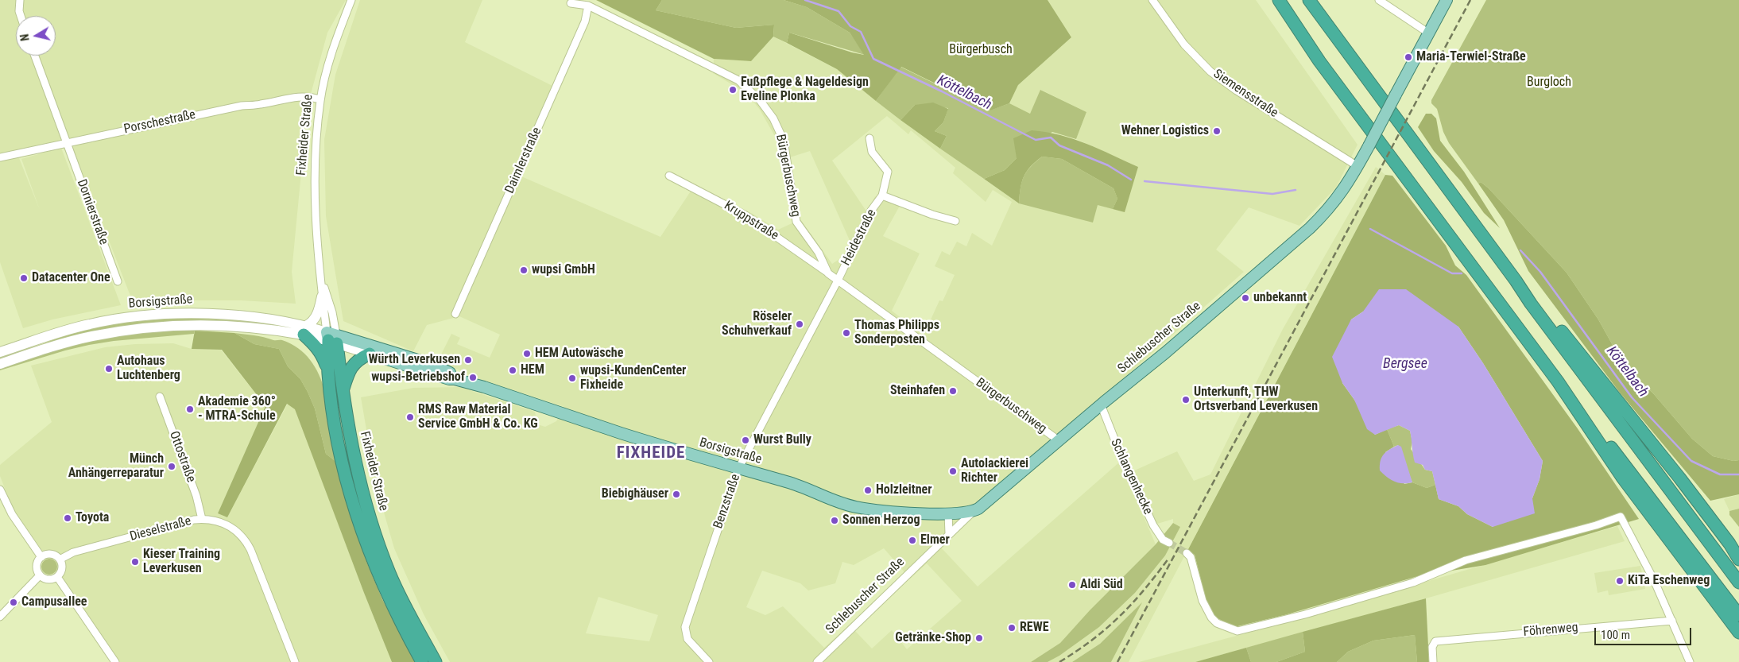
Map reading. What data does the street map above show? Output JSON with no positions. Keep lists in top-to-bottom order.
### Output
{
  "streets": {
    "highway": ["Fixheider Straße"],
    "main road": ["Borsigstraße", "Schlebuscher Straße"],
    "street": [
      "Siemensstraße",
      "Porschestraße",
      "Daimlerstraße",
      "Bürgerbuschweg",
      "Dornierstraße",
      "Kruppstraße",
      "Heidestraße",
      "Ottostraße",
      "Schlangenhecke",
      "Benzstraße",
      "Dieselstraße",
      "Föhrenweg"
    ]
  },
  "crossings": [
    ["Siemensstraße", "Schlebuscher Straße"],
    ["Porschestraße", "Fixheider Straße"],
    ["Porschestraße", "Dornierstraße"],
    ["Daimlerstraße", "Bürgerbuschweg"],
    ["Bürgerbuschweg", "Kruppstraße"],
    ["Bürgerbuschweg", "Heidestraße"],
    ["Bürgerbuschweg", "Schlebuscher Straße"],
    ["Bürgerbuschweg", "Benzstraße"],
    ["Heidestraße", "Benzstraße"],
    ["Borsigstraße", "Schlebuscher Straße"],
    ["Borsigstraße", "Benzstraße"],
    ["Schlebuscher Straße", "Schlangenhecke"],
    ["Ottostraße", "Dieselstraße"]
  ],
  "districts": ["FIXHEIDE"],
  "water": ["Köttelbach", "Bergsee"],
  "parks": ["Bürgerbusch", "Burgloch"],
  "places": [
    "Maria-Terwiel-Straße",
    "Fußpflege & Nageldesign Eveline Plonka",
    "Wehner Logistics",
    "wupsi GmbH",
    "Datacenter One",
    "unbekannt",
    "Röseler Schuhverkauf",
    "Thomas Philipps Sonderposten",
    "HEM Autowäsche",
    "Würth Leverkusen",
    "Autohaus Luchtenberg",
    "HEM",
    "wupsi-Betriebshof",
    "wupsi-KundenCenter Fixheide",
    "Steinhafen",
    "Unterkunft, THW Ortsverband Leverkusen",
    "Akademie 360° - MTRA-Schule",
    "RMS Raw Material Service GmbH & Co. KG",
    "Wurst Bully",
    "Münch Anhängerreparatur",
    "Autolackierei Richter",
    "Holzleitner",
    "Biebighäuser",
    "Toyota",
    "Sonnen Herzog",
    "Elmer",
    "Kieser Training Leverkusen",
    "KiTa Eschenweg",
    "Aldi Süd",
    "Campusallee",
    "REWE",
    "Getränke-Shop"
  ],
  "scale_bar": "100 m",
  "north": "left"
}
